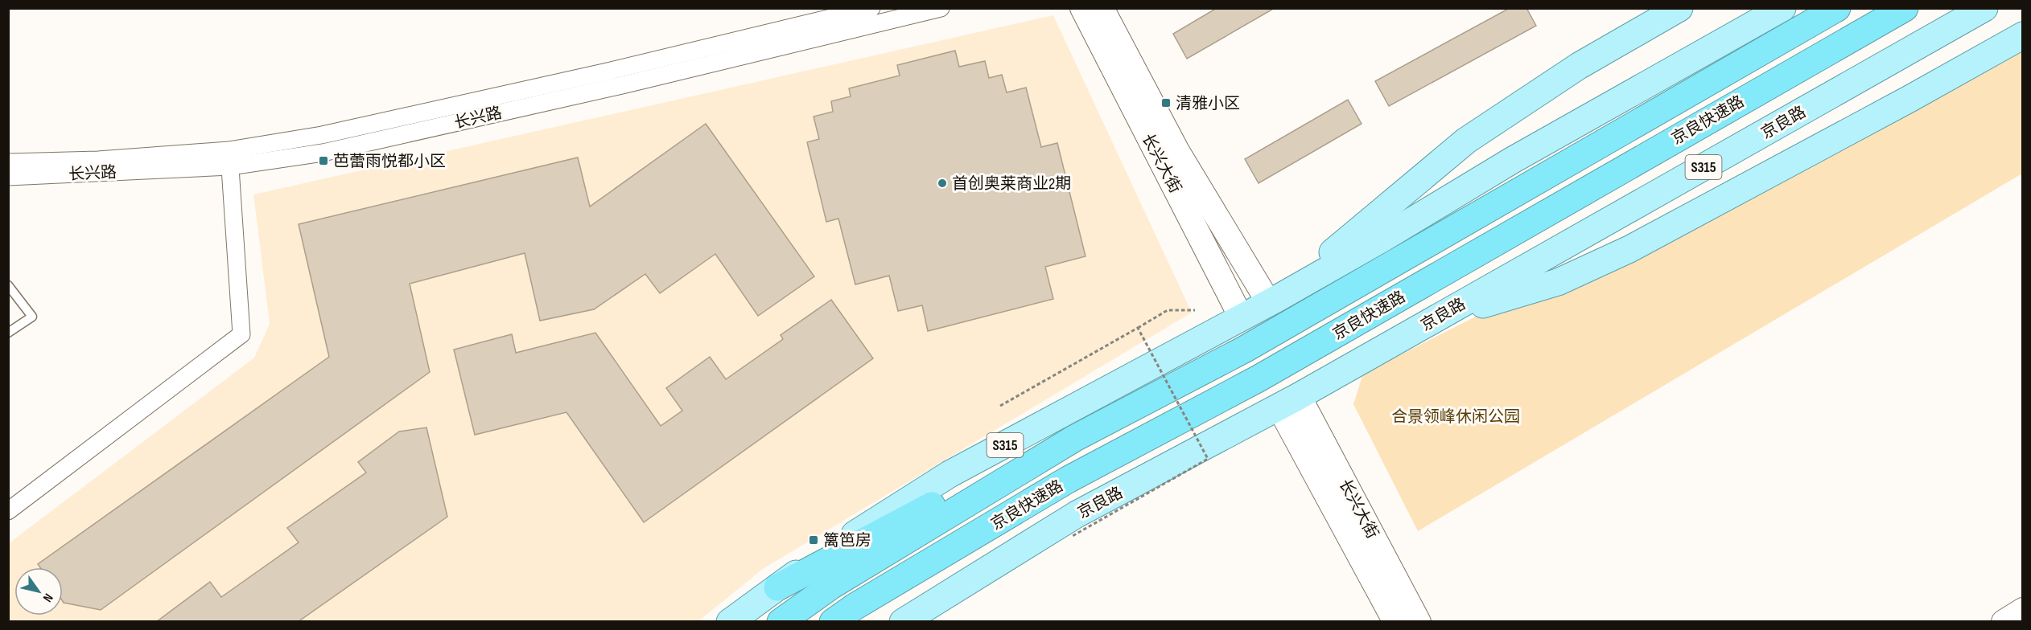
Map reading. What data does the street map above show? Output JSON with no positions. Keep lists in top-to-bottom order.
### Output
{
  "streets": {
    "highway": ["京良快速路"],
    "main road": ["京良路", "S315"],
    "street": ["长兴路", "长兴大街"]
  },
  "crossings": [
    ["京良路", "长兴大街"],
    ["长兴大街", "S315"]
  ],
  "parks": ["合景领峰休闲公园"],
  "places": {
    "transit": ["清雅小区", "芭蕾雨悦都小区", "篱笆房"],
    "other": ["首创奥莱商业2期"]
  },
  "north": "bottom right"
}
